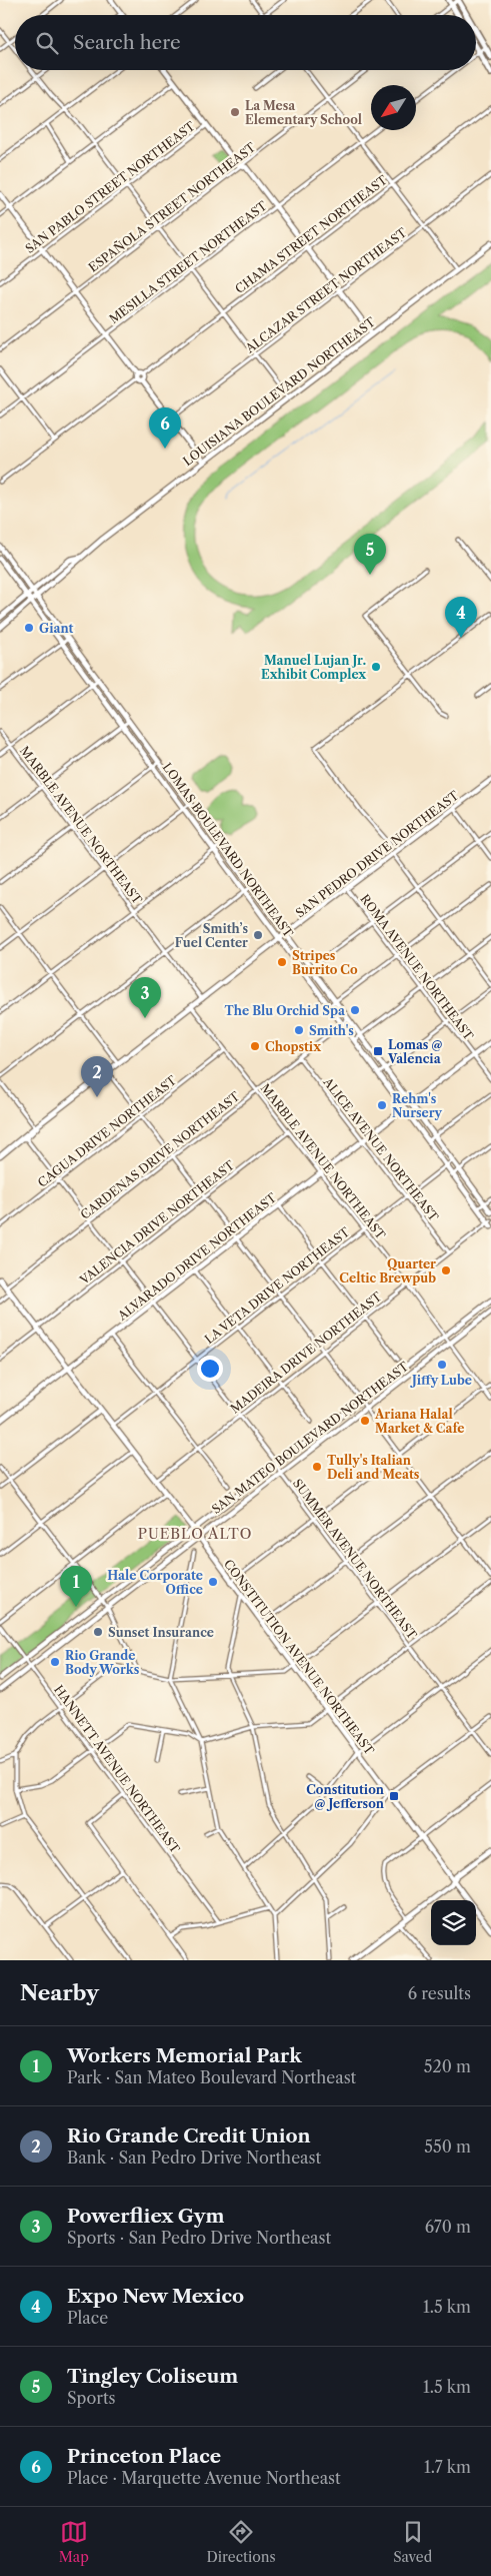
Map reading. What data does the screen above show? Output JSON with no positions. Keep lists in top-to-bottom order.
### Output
{
  "streets": {
    "main road": [
      "LOUISIANA BOULEVARD NORTHEAST",
      "LOMAS BOULEVARD NORTHEAST",
      "SAN PEDRO DRIVE NORTHEAST",
      "ALVARADO DRIVE NORTHEAST",
      "SAN MATEO BOULEVARD NORTHEAST",
      "CONSTITUTION AVENUE NORTHEAST"
    ],
    "street": [
      "SAN PABLO STREET NORTHEAST",
      "ESPAÑOLA STREET NORTHEAST",
      "CHAMA STREET NORTHEAST",
      "MESILLA STREET NORTHEAST",
      "ALCAZAR STREET NORTHEAST",
      "MARBLE AVENUE NORTHEAST",
      "ROMA AVENUE NORTHEAST",
      "CAGUA DRIVE NORTHEAST",
      "ALICE AVENUE NORTHEAST",
      "CARDENAS DRIVE NORTHEAST",
      "VALENCIA DRIVE NORTHEAST",
      "LA VETA DRIVE NORTHEAST",
      "MADEIRA DRIVE NORTHEAST",
      "SUMMER AVENUE NORTHEAST",
      "HANNETT AVENUE NORTHEAST"
    ]
  },
  "crossings": [
    ["LOUISIANA BOULEVARD NORTHEAST", "LOMAS BOULEVARD NORTHEAST"],
    ["MARBLE AVENUE NORTHEAST", "SAN PEDRO DRIVE NORTHEAST"],
    ["MARBLE AVENUE NORTHEAST", "CAGUA DRIVE NORTHEAST"],
    ["MARBLE AVENUE NORTHEAST", "CARDENAS DRIVE NORTHEAST"],
    ["MARBLE AVENUE NORTHEAST", "VALENCIA DRIVE NORTHEAST"],
    ["MARBLE AVENUE NORTHEAST", "ALVARADO DRIVE NORTHEAST"],
    ["MARBLE AVENUE NORTHEAST", "LA VETA DRIVE NORTHEAST"],
    ["MARBLE AVENUE NORTHEAST", "MADEIRA DRIVE NORTHEAST"],
    ["MARBLE AVENUE NORTHEAST", "SAN MATEO BOULEVARD NORTHEAST"],
    ["LOMAS BOULEVARD NORTHEAST", "SAN PEDRO DRIVE NORTHEAST"],
    ["LOMAS BOULEVARD NORTHEAST", "CARDENAS DRIVE NORTHEAST"],
    ["LOMAS BOULEVARD NORTHEAST", "ALVARADO DRIVE NORTHEAST"],
    ["LOMAS BOULEVARD NORTHEAST", "LA VETA DRIVE NORTHEAST"],
    ["LOMAS BOULEVARD NORTHEAST", "MADEIRA DRIVE NORTHEAST"],
    ["SAN PEDRO DRIVE NORTHEAST", "ROMA AVENUE NORTHEAST"],
    ["SAN PEDRO DRIVE NORTHEAST", "SUMMER AVENUE NORTHEAST"],
    ["CAGUA DRIVE NORTHEAST", "SUMMER AVENUE NORTHEAST"],
    ["ALICE AVENUE NORTHEAST", "CARDENAS DRIVE NORTHEAST"],
    ["ALICE AVENUE NORTHEAST", "ALVARADO DRIVE NORTHEAST"],
    ["ALICE AVENUE NORTHEAST", "LA VETA DRIVE NORTHEAST"],
    ["ALICE AVENUE NORTHEAST", "MADEIRA DRIVE NORTHEAST"],
    ["CARDENAS DRIVE NORTHEAST", "SUMMER AVENUE NORTHEAST"],
    ["CARDENAS DRIVE NORTHEAST", "CONSTITUTION AVENUE NORTHEAST"],
    ["VALENCIA DRIVE NORTHEAST", "SUMMER AVENUE NORTHEAST"],
    ["VALENCIA DRIVE NORTHEAST", "CONSTITUTION AVENUE NORTHEAST"],
    ["ALVARADO DRIVE NORTHEAST", "SUMMER AVENUE NORTHEAST"],
    ["ALVARADO DRIVE NORTHEAST", "CONSTITUTION AVENUE NORTHEAST"],
    ["LA VETA DRIVE NORTHEAST", "SUMMER AVENUE NORTHEAST"],
    ["LA VETA DRIVE NORTHEAST", "CONSTITUTION AVENUE NORTHEAST"],
    ["MADEIRA DRIVE NORTHEAST", "SUMMER AVENUE NORTHEAST"],
    ["MADEIRA DRIVE NORTHEAST", "CONSTITUTION AVENUE NORTHEAST"],
    ["SAN MATEO BOULEVARD NORTHEAST", "SUMMER AVENUE NORTHEAST"],
    ["SAN MATEO BOULEVARD NORTHEAST", "CONSTITUTION AVENUE NORTHEAST"],
    ["SAN MATEO BOULEVARD NORTHEAST", "HANNETT AVENUE NORTHEAST"]
  ],
  "districts": ["PUEBLO ALTO"],
  "places": {
    "other": [
      "La Mesa Elementary School",
      "Giant",
      "Manuel Lujan Jr. Exhibit Complex",
      "Smith’s Fuel Center",
      "Stripes Burrito Co",
      "The Blu Orchid Spa",
      "Smith's",
      "Chopstix",
      "Rehm's Nursery",
      "Quarter Celtic Brewpub",
      "Jiffy Lube",
      "Ariana Halal Market & Cafe",
      "Tully's Italian Deli and Meats",
      "Hale Corporate Office",
      "Sunset Insurance",
      "Rio Grande Body Works"
    ],
    "transit": ["Lomas @ Valencia", "Constitution @ Jefferson"]
  },
  "north": "bottom left",
  "page": {
    "search": "Search here",
    "pins": [
      "6",
      "5",
      "4",
      "3",
      "2",
      "1"
    ],
    "heading": ["Nearby", "6 results"],
    "list": [
      {
        "mark": "1",
        "name": "Workers Memorial Park",
        "note": "Park · San Mateo Boulevard Northeast",
        "value": "520 m"
      },
      {
        "mark": "2",
        "name": "Rio Grande Credit Union",
        "note": "Bank · San Pedro Drive Northeast",
        "value": "550 m"
      },
      {
        "mark": "3",
        "name": "Powerfliex Gym",
        "note": "Sports · San Pedro Drive Northeast",
        "value": "670 m"
      },
      {
        "mark": "4",
        "name": "Expo New Mexico",
        "note": "Place",
        "value": "1.5 km"
      },
      {
        "mark": "5",
        "name": "Tingley Coliseum",
        "note": "Sports",
        "value": "1.5 km"
      },
      {
        "mark": "6",
        "name": "Princeton Place",
        "note": "Place · Marquette Avenue Northeast",
        "value": "1.7 km"
      }
    ],
    "nav": ["Map", "Directions", "Saved"]
  }
}
